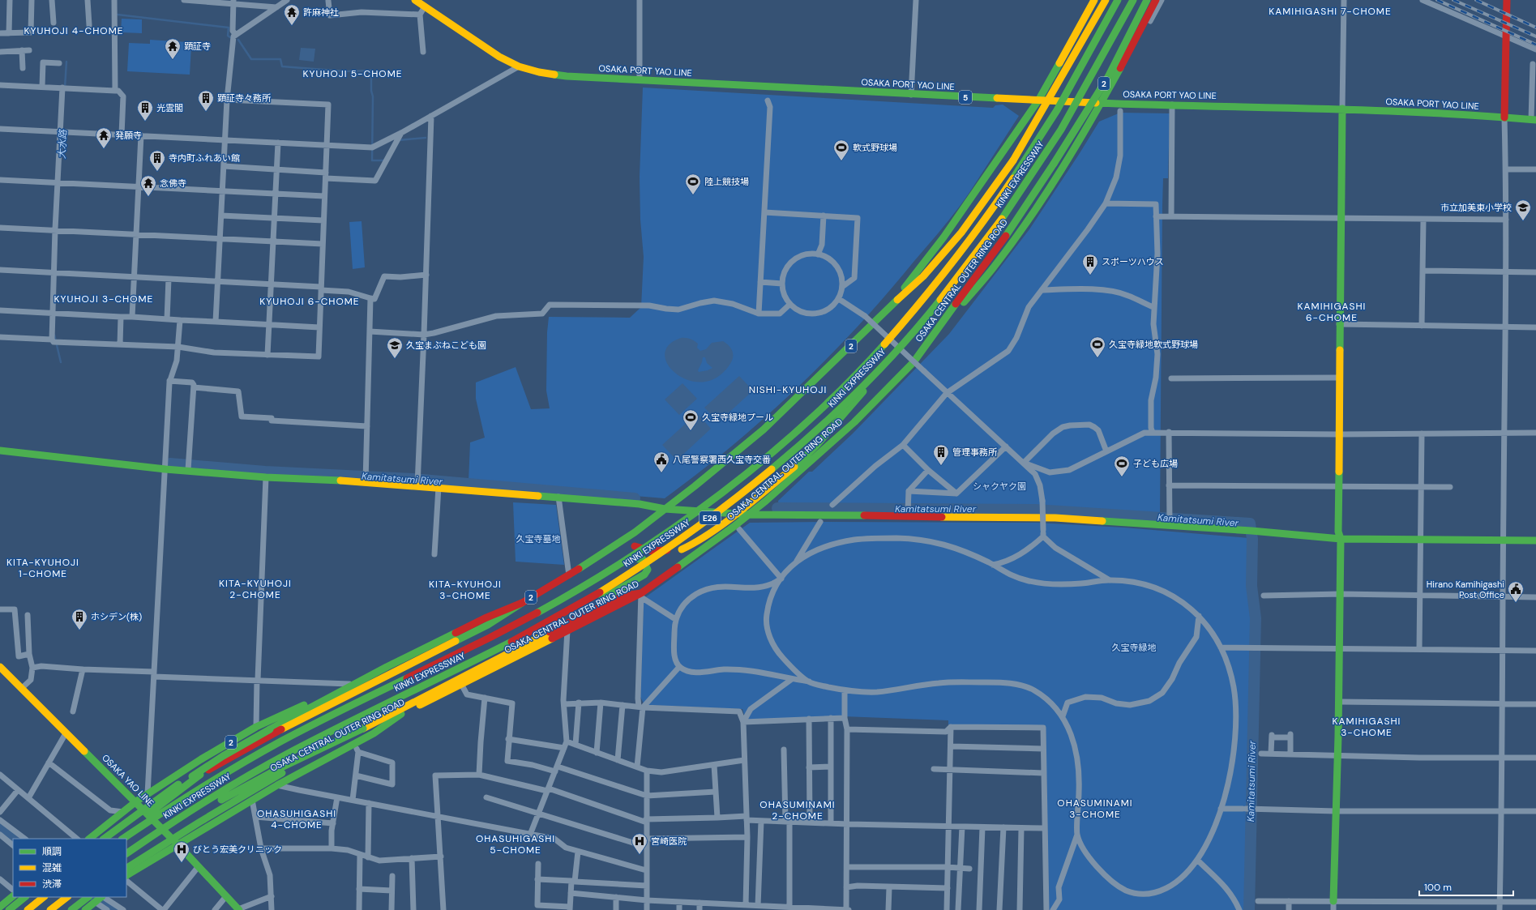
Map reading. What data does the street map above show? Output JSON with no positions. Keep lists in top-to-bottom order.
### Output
{
  "streets": {
    "main road": [
      "OSAKA PORT YAO LINE",
      "2",
      "5",
      "KINKI EXPRESSWAY",
      "OSAKA CENTRAL OUTER RING ROAD",
      "E26",
      "OSAKA YAO LINE"
    ]
  },
  "crossings": [
    ["OSAKA PORT YAO LINE", "2"],
    ["2", "OSAKA CENTRAL OUTER RING ROAD"],
    ["2", "OSAKA YAO LINE"]
  ],
  "districts": [
    "KAMIHIGASHI 7-CHOME",
    "KYUHOJI 4-CHOME",
    "KYUHOJI 5-CHOME",
    "KYUHOJI 3-CHOME",
    "KYUHOJI 6-CHOME",
    "KAMIHIGASHI 6-CHOME",
    "NISHI-KYUHOJI",
    "KITA-KYUHOJI 1-CHOME",
    "KITA-KYUHOJI 2-CHOME",
    "KITA-KYUHOJI 3-CHOME",
    "KAMIHIGASHI 3-CHOME",
    "OHASUMINAMI 3-CHOME",
    "OHASUMINAMI 2-CHOME",
    "OHASUHIGASHI 4-CHOME",
    "OHASUHIGASHI 5-CHOME"
  ],
  "water": ["大水路", "Kamitatsumi River"],
  "parks": ["シャクヤク園", "久宝寺墓地", "久宝寺緑地"],
  "places": {
    "temple": [
      "許麻神社",
      "顕証寺",
      "発願寺",
      "念佛寺"
    ],
    "building": [
      "顕証寺々務所",
      "光雲閣",
      "寺内町ふれあい館",
      "スポーツハウス",
      "管理事務所",
      "ホシデン(株)"
    ],
    "sports": [
      "軟式野球場",
      "陸上競技場",
      "久宝寺緑地軟式野球場",
      "久宝寺緑地プール",
      "子ども広場"
    ],
    "school or university": ["市立加美東小学校", "久宝まぶねこども園"],
    "public building": ["八尾警察署西久宝寺交番", "Hirano Kamihigashi Post Office"],
    "hospital": ["宮崎医院", "びとう宏美クリニック"]
  },
  "legend": ["順調", "混雑", "渋滞"],
  "scale_bar": "100 m"
}
